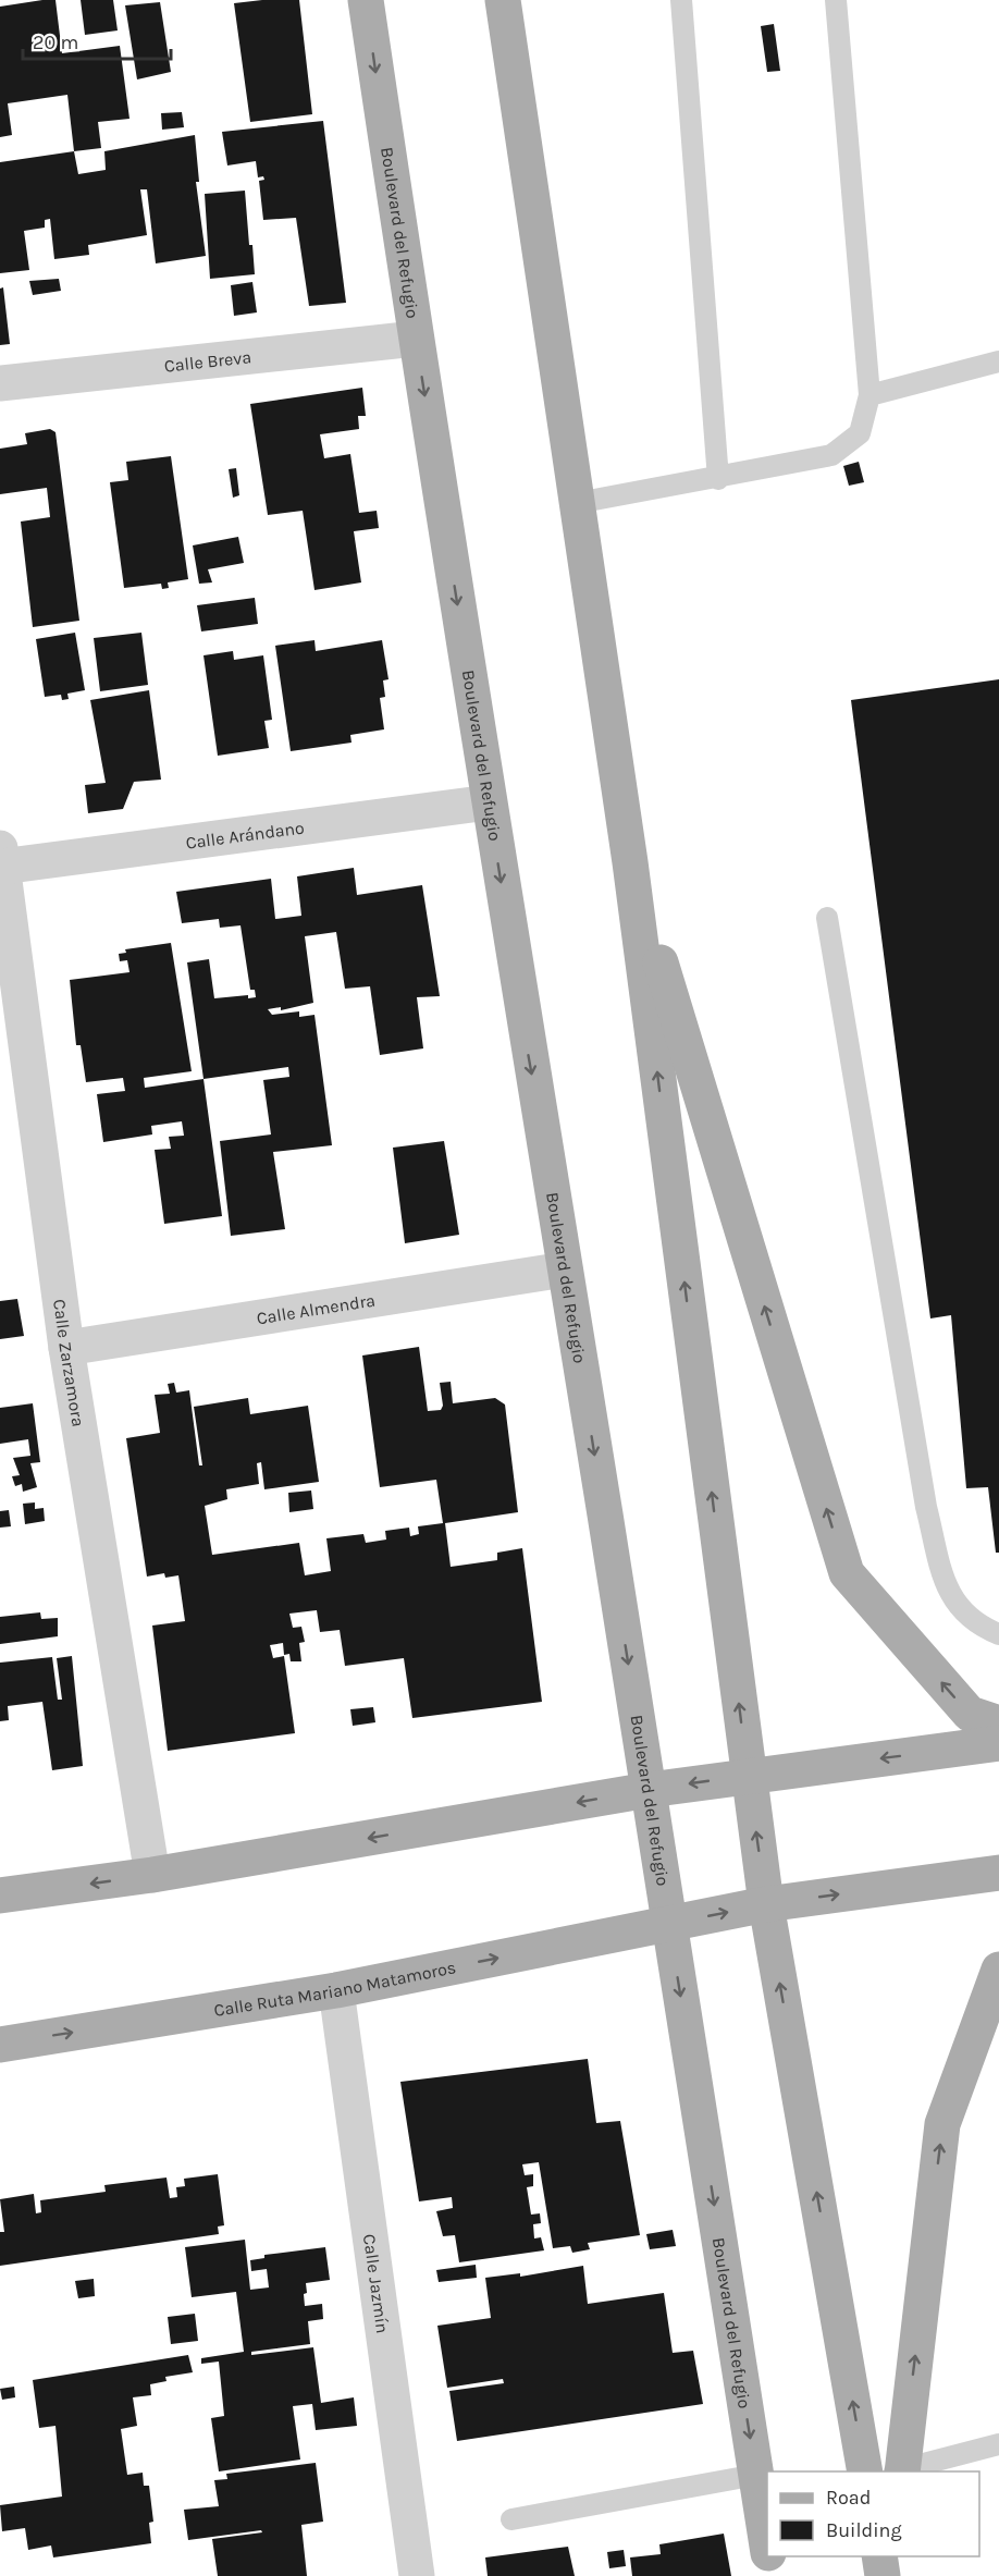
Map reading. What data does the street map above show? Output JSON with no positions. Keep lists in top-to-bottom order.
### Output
{
  "streets": {
    "main road": ["Boulevard del Refugio", "Calle Ruta Mariano Matamoros"],
    "street": [
      "Calle Breva",
      "Calle Arándano",
      "Calle Almendra",
      "Calle Zarzamora",
      "Calle Jazmín"
    ]
  },
  "crossings": [
    ["Boulevard del Refugio", "Calle Breva"],
    ["Boulevard del Refugio", "Calle Arándano"],
    ["Boulevard del Refugio", "Calle Almendra"],
    ["Boulevard del Refugio", "Calle Ruta Mariano Matamoros"],
    ["Calle Arándano", "Calle Zarzamora"],
    ["Calle Almendra", "Calle Zarzamora"],
    ["Calle Ruta Mariano Matamoros", "Calle Jazmín"]
  ],
  "legend": ["Road", "Building"],
  "scale_bar": "20 m"
}
